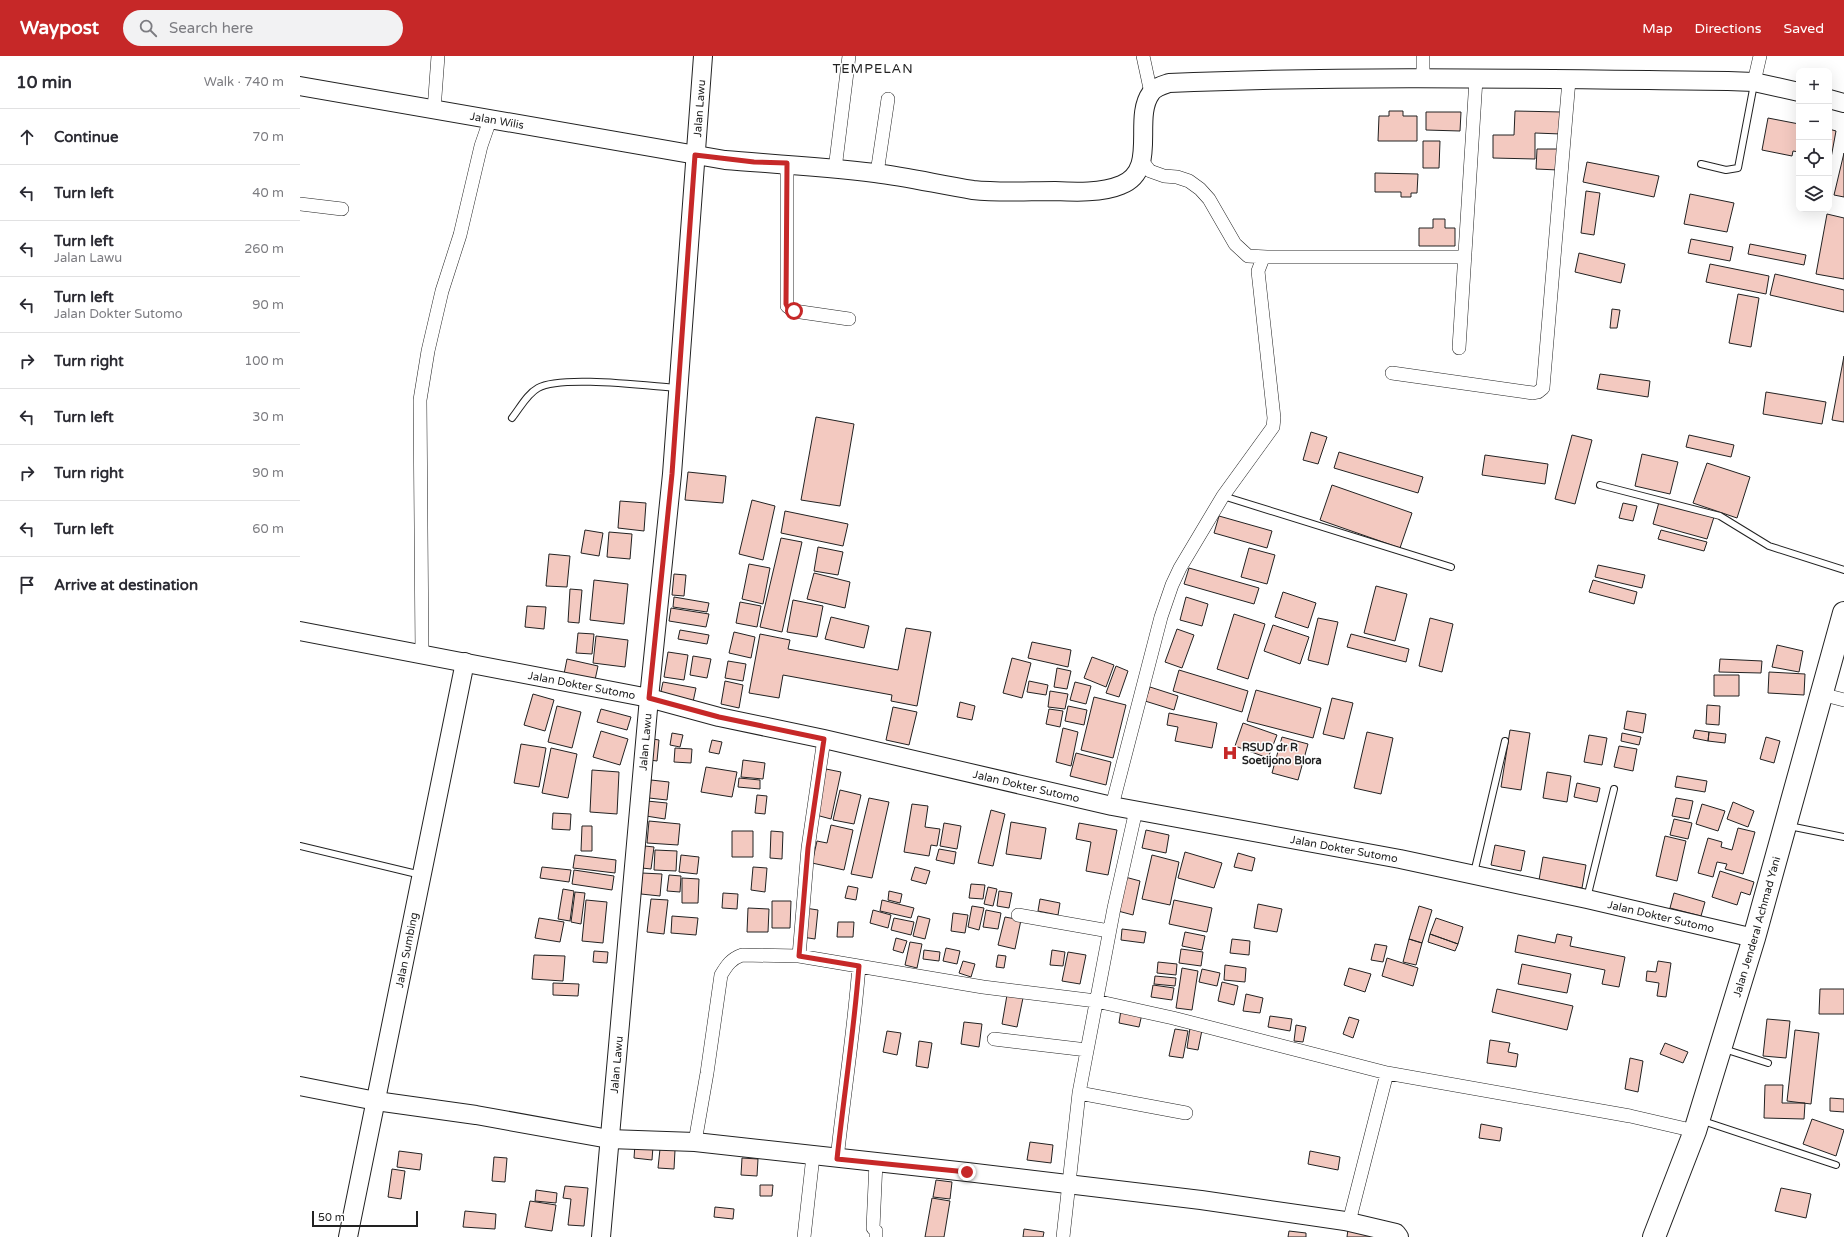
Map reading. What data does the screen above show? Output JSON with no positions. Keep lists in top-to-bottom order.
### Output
{
  "streets": {
    "highway": ["Jalan Jenderal Achmad Yani"],
    "main road": [
      "Jalan Lawu",
      "Jalan Wilis",
      "Jalan Dokter Sutomo",
      "Jalan Sumbing"
    ]
  },
  "crossings": [
    ["Jalan Lawu", "Jalan Wilis"],
    ["Jalan Lawu", "Jalan Dokter Sutomo"],
    ["Jalan Dokter Sutomo", "Jalan Jenderal Achmad Yani"],
    ["Jalan Dokter Sutomo", "Jalan Sumbing"]
  ],
  "districts": ["TEMPELAN"],
  "places": {
    "hospital": ["RSUD dr R Soetijono Blora"]
  },
  "scale_bar": "50 m",
  "page": {
    "header": "Waypost",
    "search": "Search here",
    "nav": ["Map", "Directions", "Saved"],
    "heading": ["10 min", "Walk · 740 m"],
    "map_buttons": ["+", "−"],
    "list": [
      ["Continue", "70 m"],
      ["Turn left", "40 m"],
      ["Turn left", "Jalan Lawu", "260 m"],
      ["Turn left", "Jalan Dokter Sutomo", "90 m"],
      ["Turn right", "100 m"],
      ["Turn left", "30 m"],
      ["Turn right", "90 m"],
      ["Turn left", "60 m"],
      "Arrive at destination"
    ],
    "scale": "50 m"
  }
}
